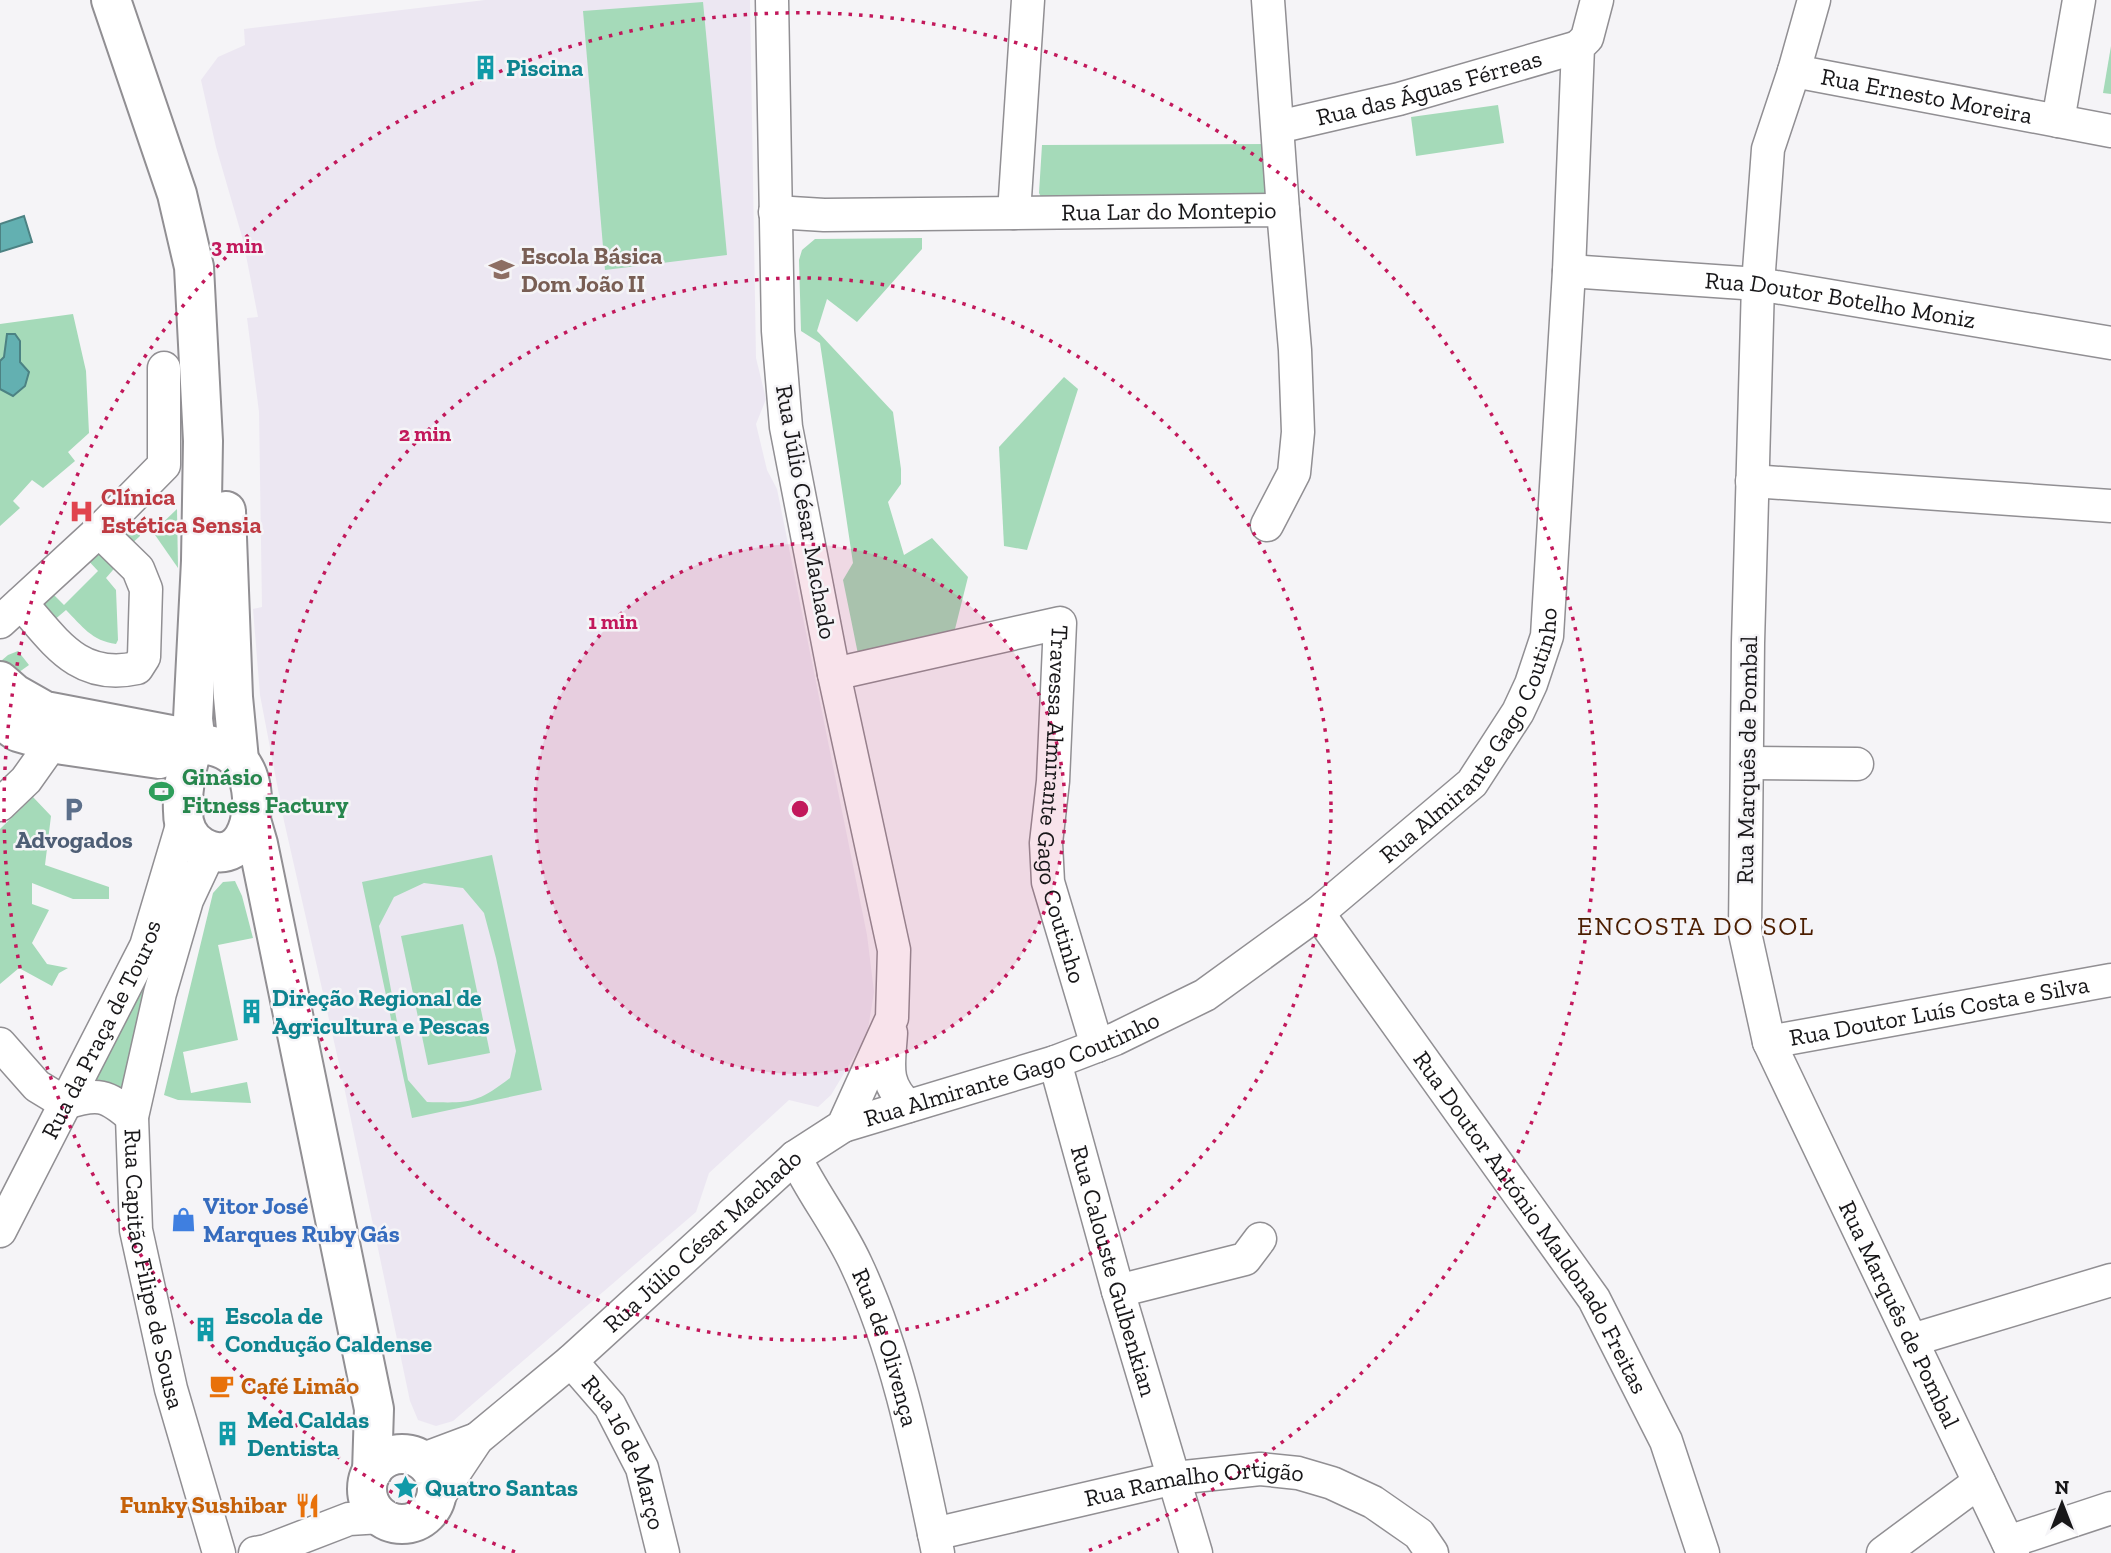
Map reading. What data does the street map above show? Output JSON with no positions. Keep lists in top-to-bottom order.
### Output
{
  "streets": {
    "street": [
      "Rua das Águas Férreas",
      "Rua Ernesto Moreira",
      "Rua Lar do Montepio",
      "Rua Doutor Botelho Moniz",
      "Rua Júlio César Machado",
      "Rua Almirante Gago Coutinho",
      "Rua Marquês de Pombal",
      "Travessa Almirante Gago Coutinho",
      "Rua Doutor Luís Costa e Silva",
      "Rua da Praça de Touros",
      "Rua Doutor António Maldonado Freitas",
      "Rua Capitão Filipe de Sousa",
      "Rua Calouste Gulbenkian",
      "Rua de Olivença",
      "Rua 16 de Março",
      "Rua Ramalho Ortigão"
    ]
  },
  "crossings": [
    ["Rua das Águas Férreas", "Rua Almirante Gago Coutinho"],
    ["Rua Ernesto Moreira", "Rua Marquês de Pombal"],
    ["Rua Lar do Montepio", "Rua Júlio César Machado"],
    ["Rua Doutor Botelho Moniz", "Rua Almirante Gago Coutinho"],
    ["Rua Doutor Botelho Moniz", "Rua Marquês de Pombal"],
    ["Rua Júlio César Machado", "Rua Almirante Gago Coutinho"],
    ["Rua Júlio César Machado", "Travessa Almirante Gago Coutinho"],
    ["Rua Júlio César Machado", "Rua de Olivença"],
    ["Rua Júlio César Machado", "Rua 16 de Março"],
    ["Rua Almirante Gago Coutinho", "Travessa Almirante Gago Coutinho"],
    ["Rua Almirante Gago Coutinho", "Rua Doutor António Maldonado Freitas"],
    ["Rua Almirante Gago Coutinho", "Rua Calouste Gulbenkian"],
    ["Rua Marquês de Pombal", "Rua Doutor Luís Costa e Silva"],
    ["Rua da Praça de Touros", "Rua Capitão Filipe de Sousa"],
    ["Rua Calouste Gulbenkian", "Rua Ramalho Ortigão"],
    ["Rua de Olivença", "Rua Ramalho Ortigão"]
  ],
  "districts": ["ENCOSTA DO SOL"],
  "places": {
    "building": [
      "Piscina",
      "Direção Regional de Agricultura e Pescas",
      "Escola de Condução Caldense",
      "Med Caldas Dentista"
    ],
    "school or university": ["Escola Básica Dom João II"],
    "hospital": ["Clínica Estética Sensia"],
    "sports": ["Ginásio Fitness Factury"],
    "parking": ["Advogados"],
    "shop": ["Vitor José Marques Ruby Gás"],
    "cafe": ["Café Limão"],
    "place": ["Quatro Santas"],
    "restaurant": ["Funky Sushibar"]
  },
  "north": "top",
  "rings": ["3 min", "2 min", "1 min"]
}
